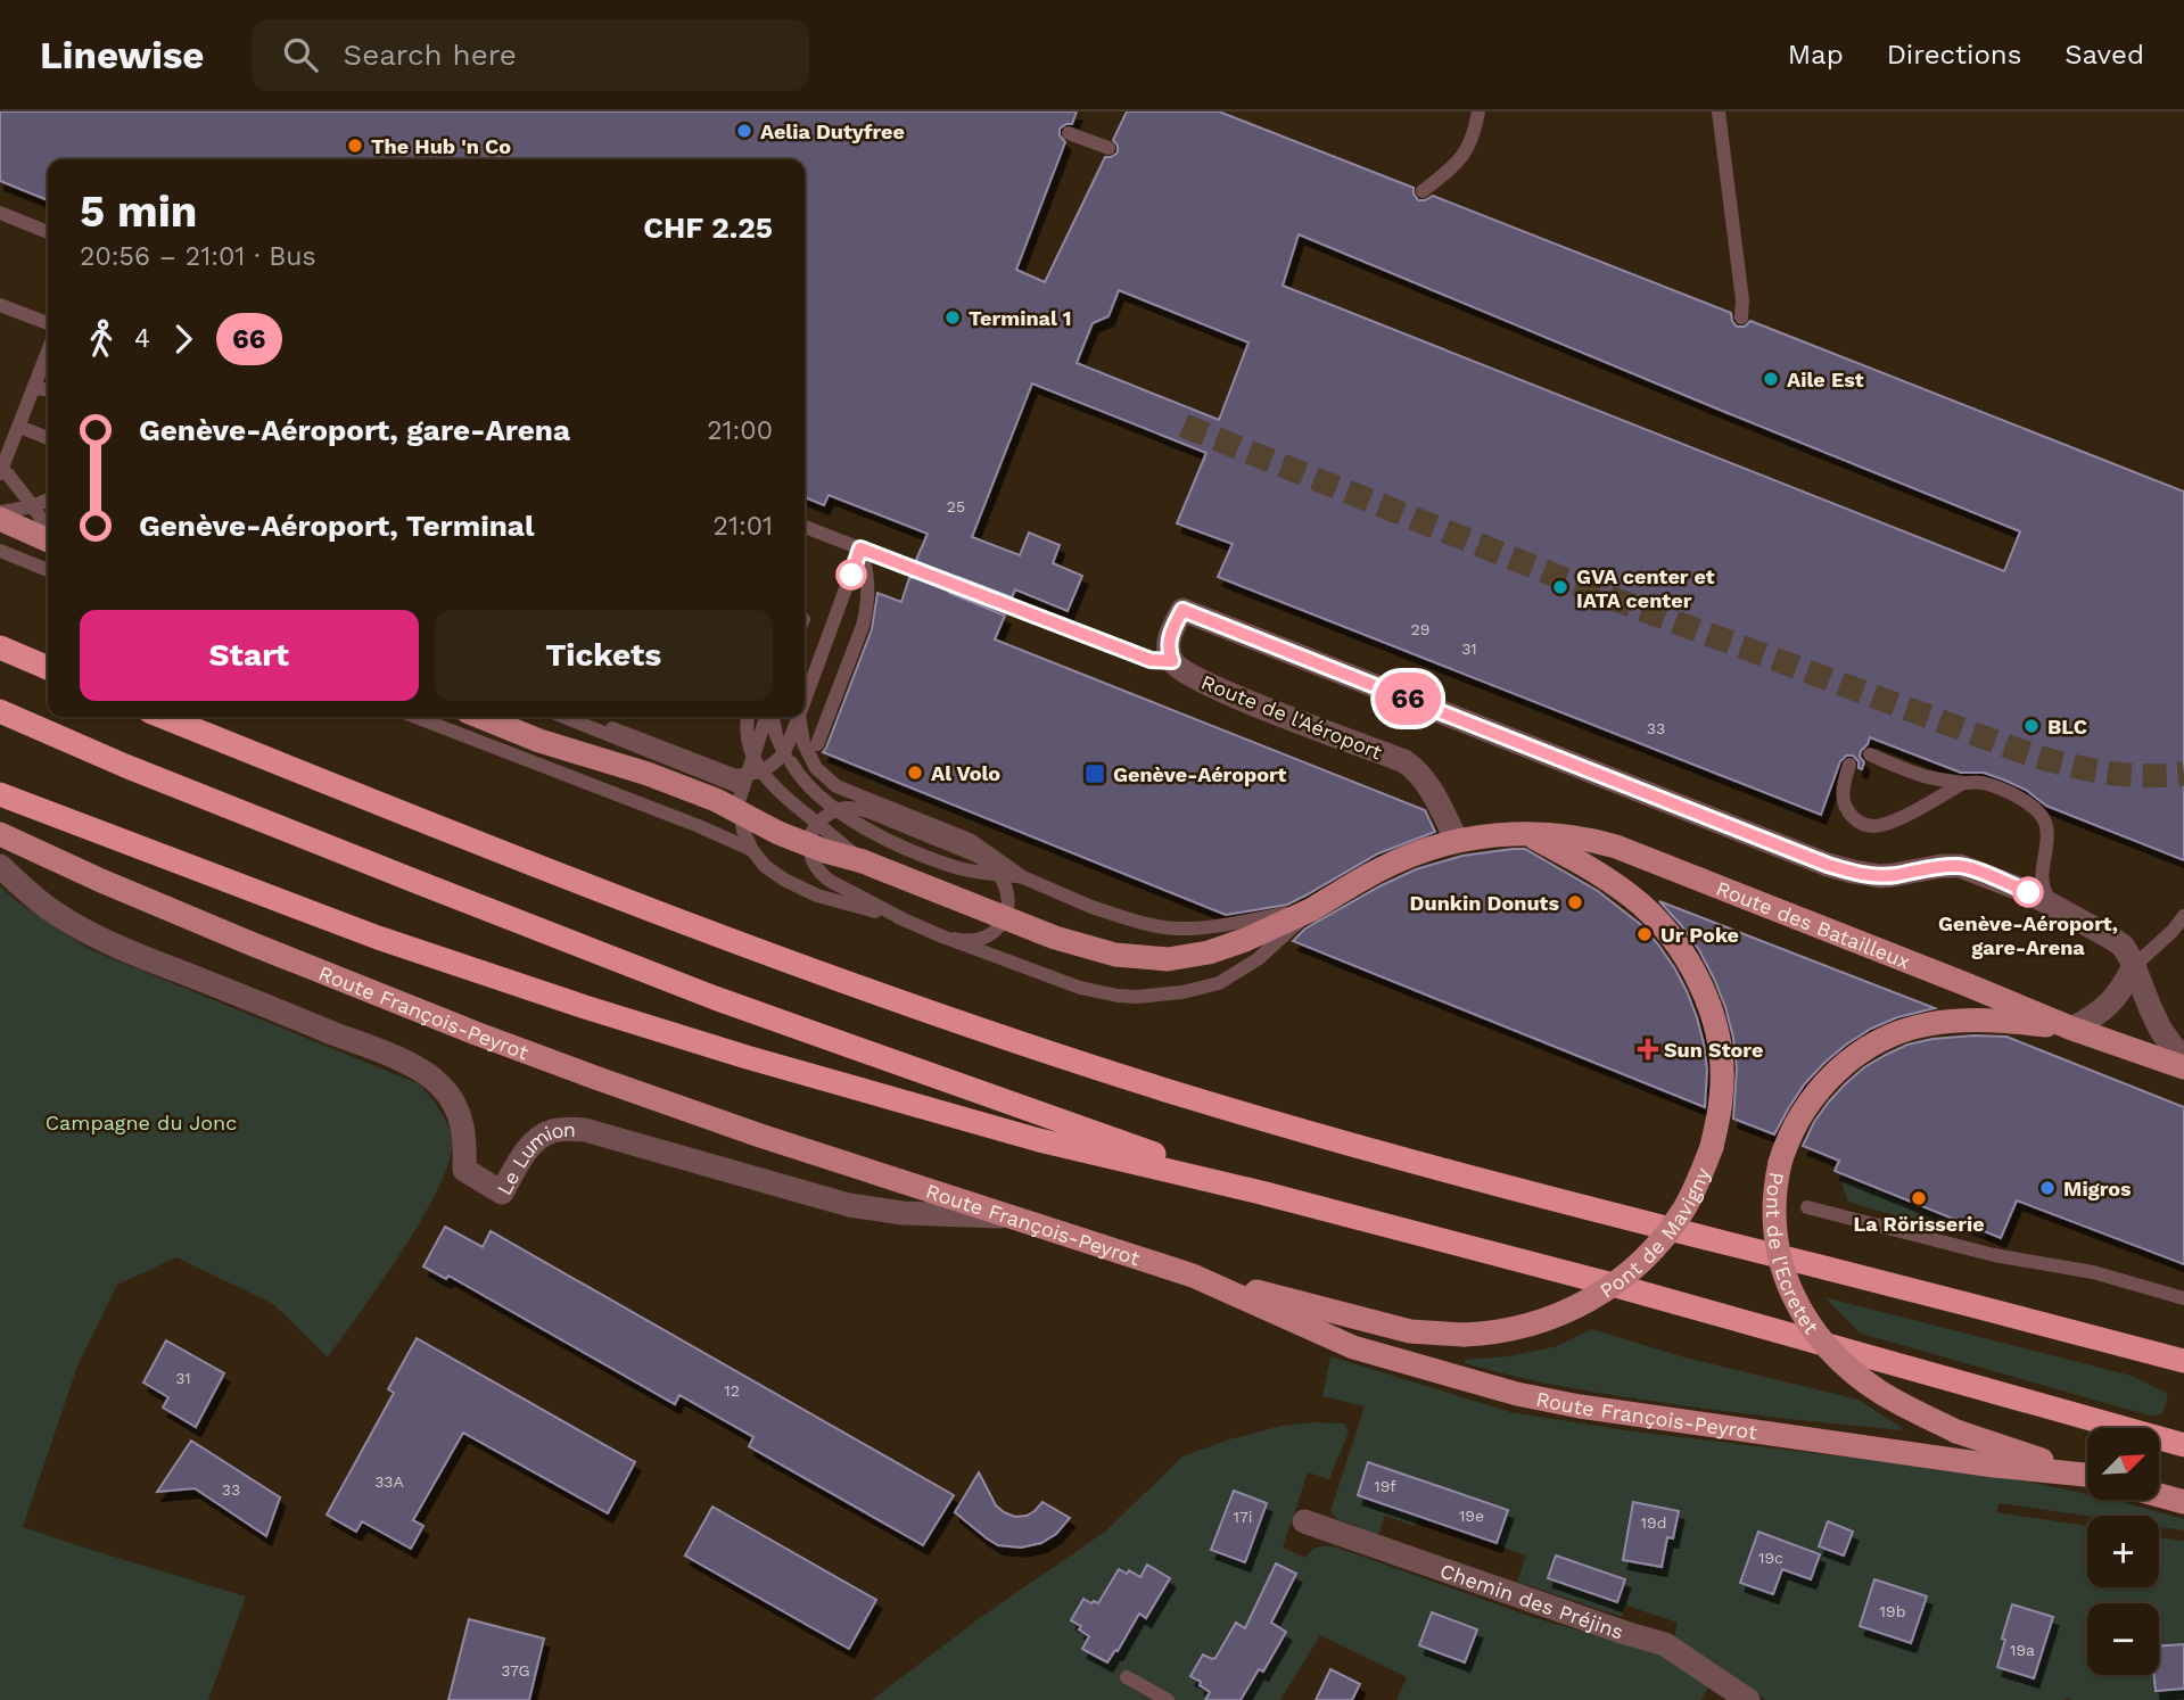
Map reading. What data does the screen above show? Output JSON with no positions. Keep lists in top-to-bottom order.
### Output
{
  "streets": {
    "main road": [
      "Route des Batailleux",
      "Route François-Peyrot",
      "Pont de Mavigny",
      "Pont de l'Ecretet"
    ],
    "street": ["Route de l'Aéroport", "Le Lumion", "Chemin des Préjins"]
  },
  "crossings": [
    ["Route de l'Aéroport", "Route des Batailleux"],
    ["Route des Batailleux", "Pont de Mavigny"],
    ["Route des Batailleux", "Pont de l'Ecretet"],
    ["Route François-Peyrot", "Le Lumion"],
    ["Route François-Peyrot", "Pont de Mavigny"]
  ],
  "parks": ["Campagne du Jonc"],
  "places": {
    "other": [
      "Aelia Dutyfree",
      "The Hub 'n Co",
      "Terminal 1",
      "Aile Est",
      "GVA center et IATA center",
      "BLC",
      "Al Volo",
      "Genève-Aéroport, gare-Arena",
      "Dunkin Donuts",
      "Ur Poke",
      "Migros",
      "La Rörisserie"
    ],
    "transit": ["Genève-Aéroport"],
    "health": ["Sun Store"]
  },
  "lines": ["bus line 66"],
  "house_numbers": [
    "25",
    "29",
    "31",
    "33",
    "31",
    "12",
    "33A",
    "19f",
    "33",
    "19e",
    "17i",
    "19d",
    "19c",
    "19b",
    "19a",
    "37G"
  ],
  "north": "top right",
  "page": {
    "header": "Linewise",
    "search": "Search here",
    "nav": ["Map", "Directions", "Saved"],
    "on_map": "66",
    "heading": ["5 min", "20:56 – 21:01 · Bus", "CHF 2.25"],
    "legs": ["4", "66"],
    "list": [
      {
        "name": "Genève-Aéroport, gare-Arena",
        "value": "21:00"
      },
      {
        "name": "Genève-Aéroport, Terminal",
        "value": "21:01"
      }
    ],
    "buttons": ["Start", "Tickets"],
    "map_buttons": ["+", "−"]
  }
}
